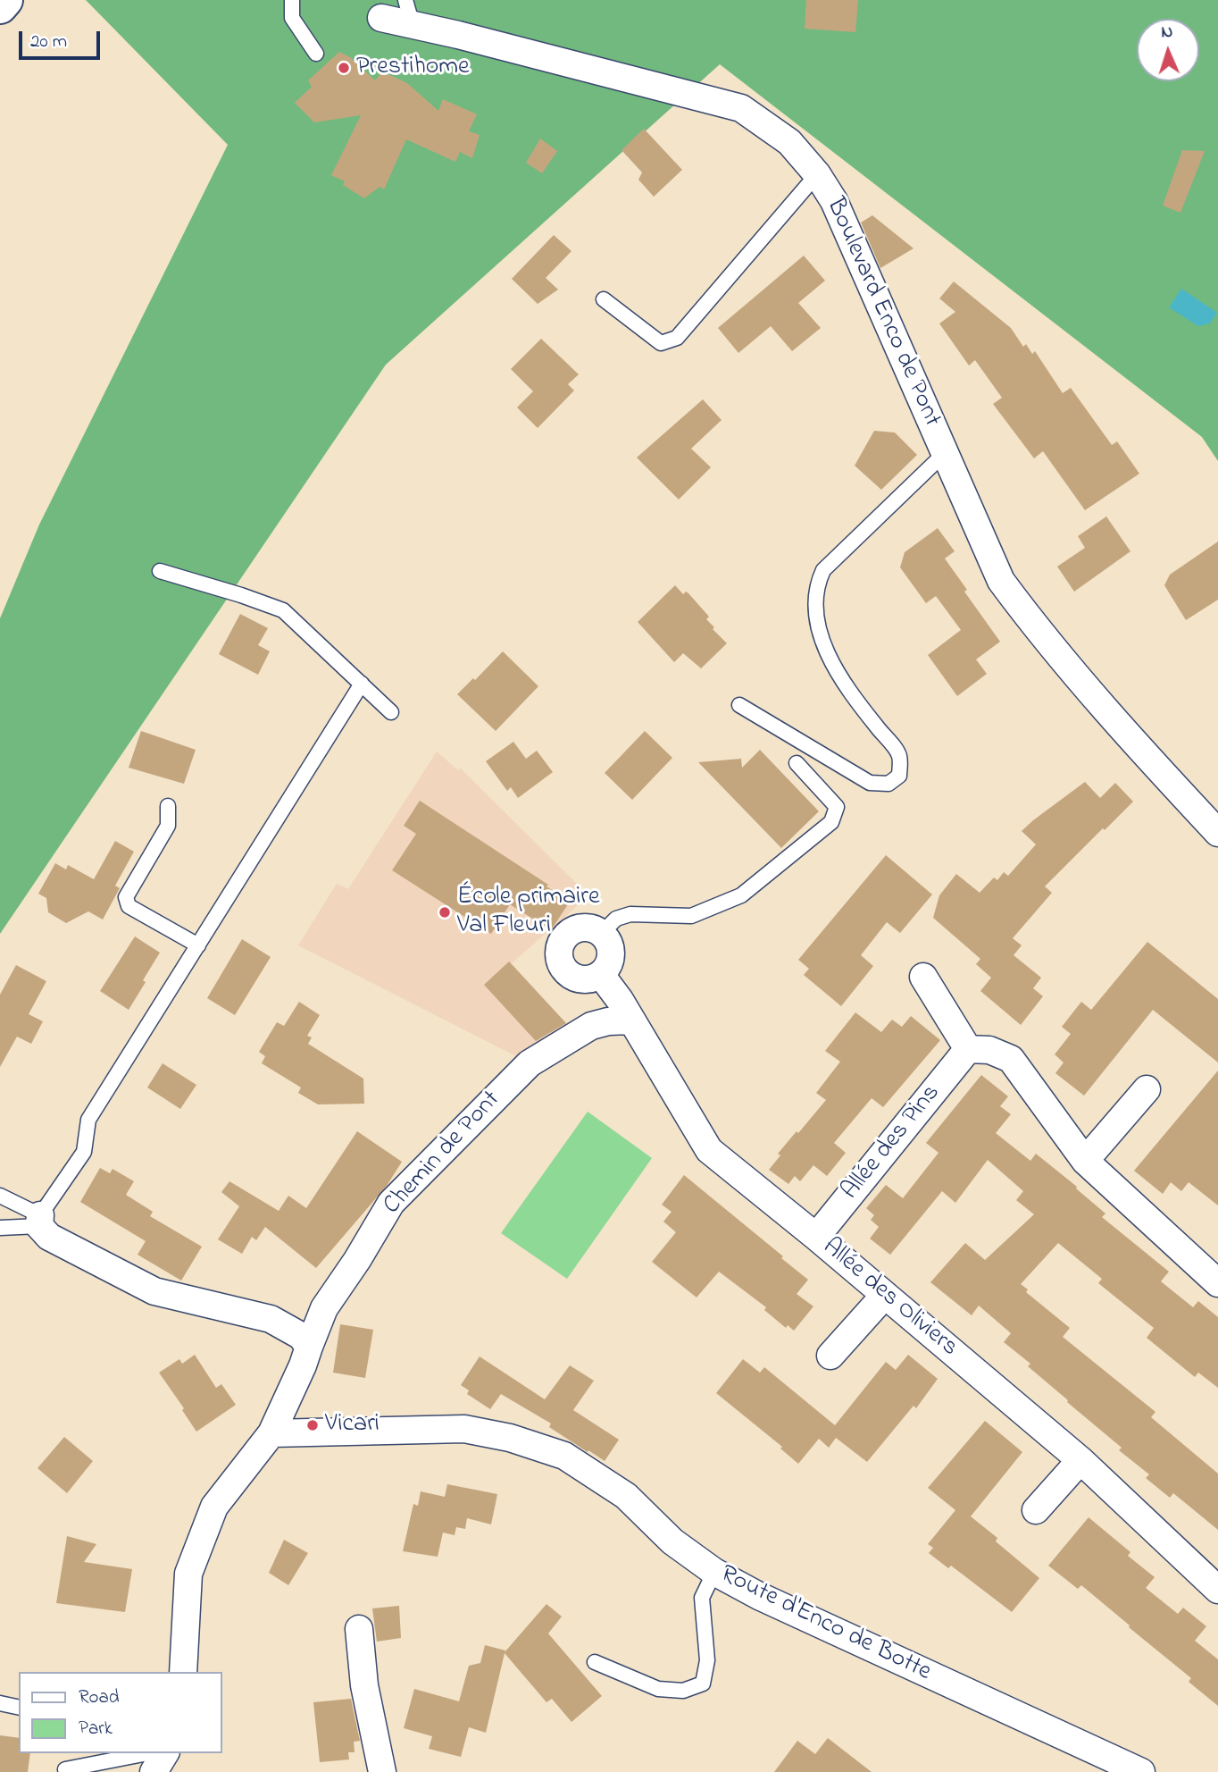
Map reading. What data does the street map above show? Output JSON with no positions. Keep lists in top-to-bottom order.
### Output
{
  "streets": {
    "street": [
      "Boulevard Enco de Pont",
      "Allée des Pins",
      "Chemin de Pont",
      "Allée des Oliviers",
      "Route d'Enco de Botte"
    ]
  },
  "crossings": [
    ["Allée des Pins", "Allée des Oliviers"],
    ["Chemin de Pont", "Allée des Oliviers"],
    ["Chemin de Pont", "Route d'Enco de Botte"]
  ],
  "places": ["Prestihome", "École primaire Val Fleuri", "Vicari"],
  "legend": ["Road", "Park"],
  "scale_bar": "20 m",
  "north": "top"
}
